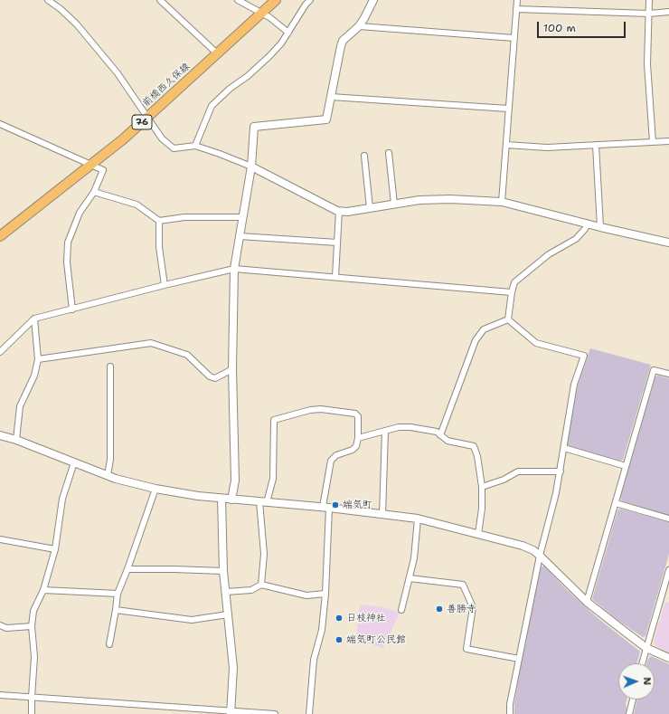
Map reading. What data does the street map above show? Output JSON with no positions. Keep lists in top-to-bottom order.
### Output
{
  "streets": {
    "main road": ["前橋西久保線", "76"]
  },
  "places": [
    "端気町",
    "善勝寺",
    "日枝神社",
    "端気町公民館"
  ],
  "scale_bar": "100 m",
  "north": "right"
}
